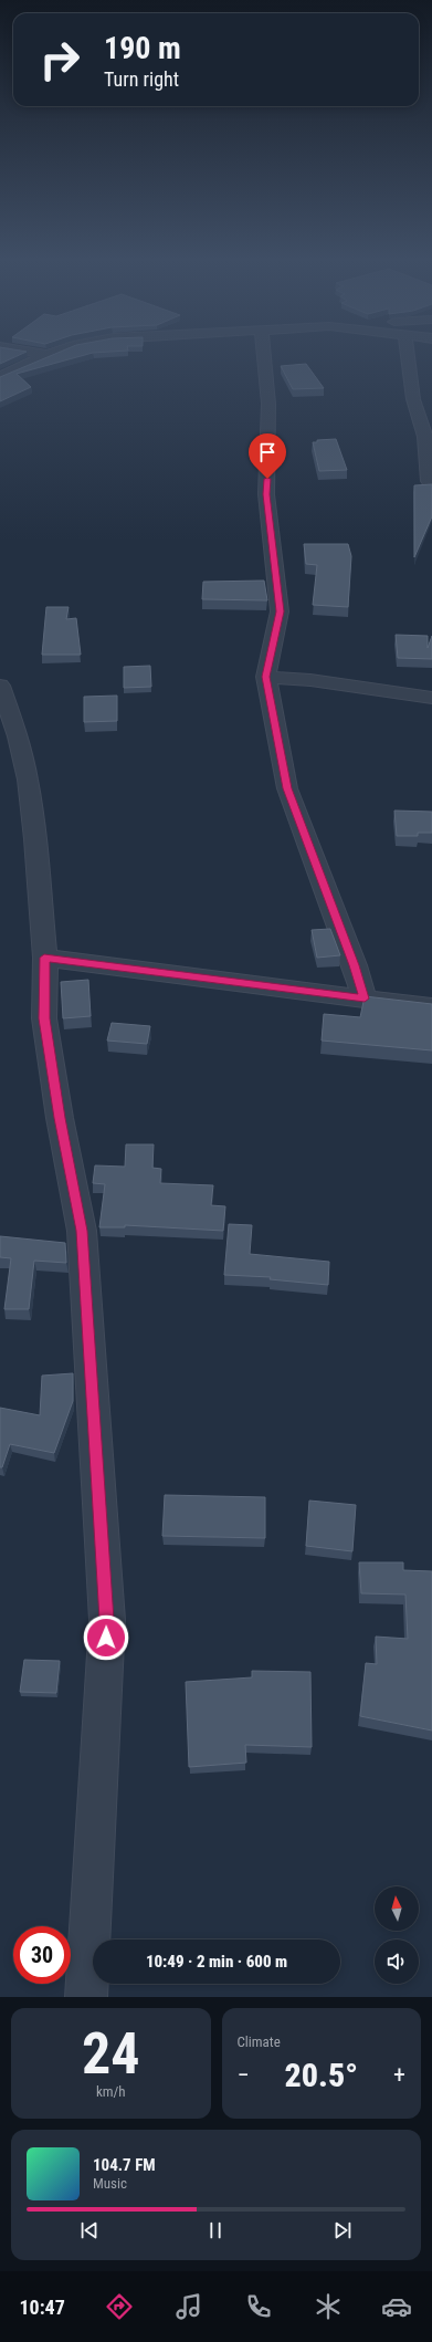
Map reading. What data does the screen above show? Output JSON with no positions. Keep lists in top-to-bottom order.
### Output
{
  "north": "top",
  "page": {
    "turn": ["190 m", "Turn right"],
    "limit": "30",
    "trip": "10:49 · 2 min · 600 m",
    "tile": [
      ["24", "km/h"],
      "Climate"
    ],
    "heat": ["−", "20.5°", "+"],
    "song": ["104.7 FM", "Music"],
    "tabs": "10:47"
  }
}
